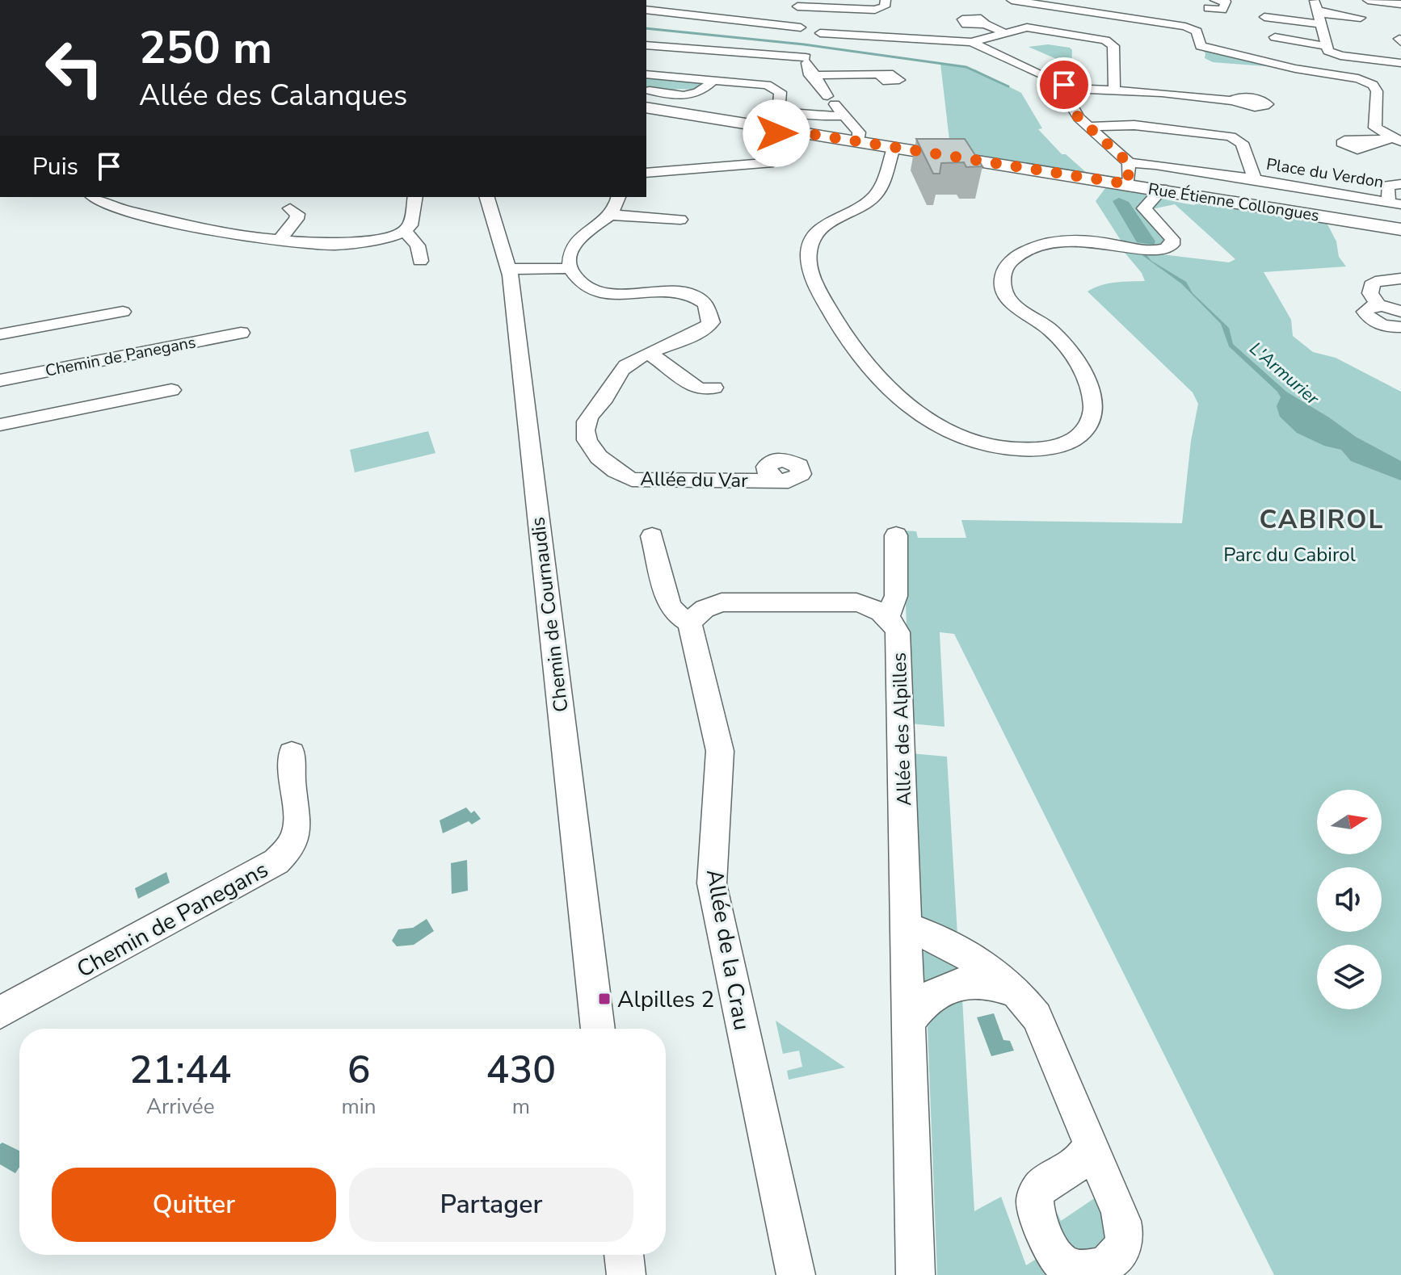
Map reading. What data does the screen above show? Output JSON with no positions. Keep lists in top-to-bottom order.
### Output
{
  "streets": {
    "main road": ["Rue Étienne Collongues"],
    "street": [
      "Place du Verdon",
      "Chemin de Panegans",
      "Allée du Var",
      "Chemin de Cournaudis",
      "Allée des Alpilles",
      "Allée de la Crau"
    ]
  },
  "districts": ["CABIROL"],
  "water": ["L'Armurier"],
  "parks": ["Parc du Cabirol"],
  "places": {
    "transit": ["Alpilles 2"]
  },
  "north": "right",
  "page": {
    "turn": ["250 m", "Allée des Calanques"],
    "then": "Puis",
    "eta": [
      "21:44",
      "Arrivée",
      "6",
      "min",
      "430",
      "m"
    ],
    "buttons": ["Quitter", "Partager"]
  }
}
